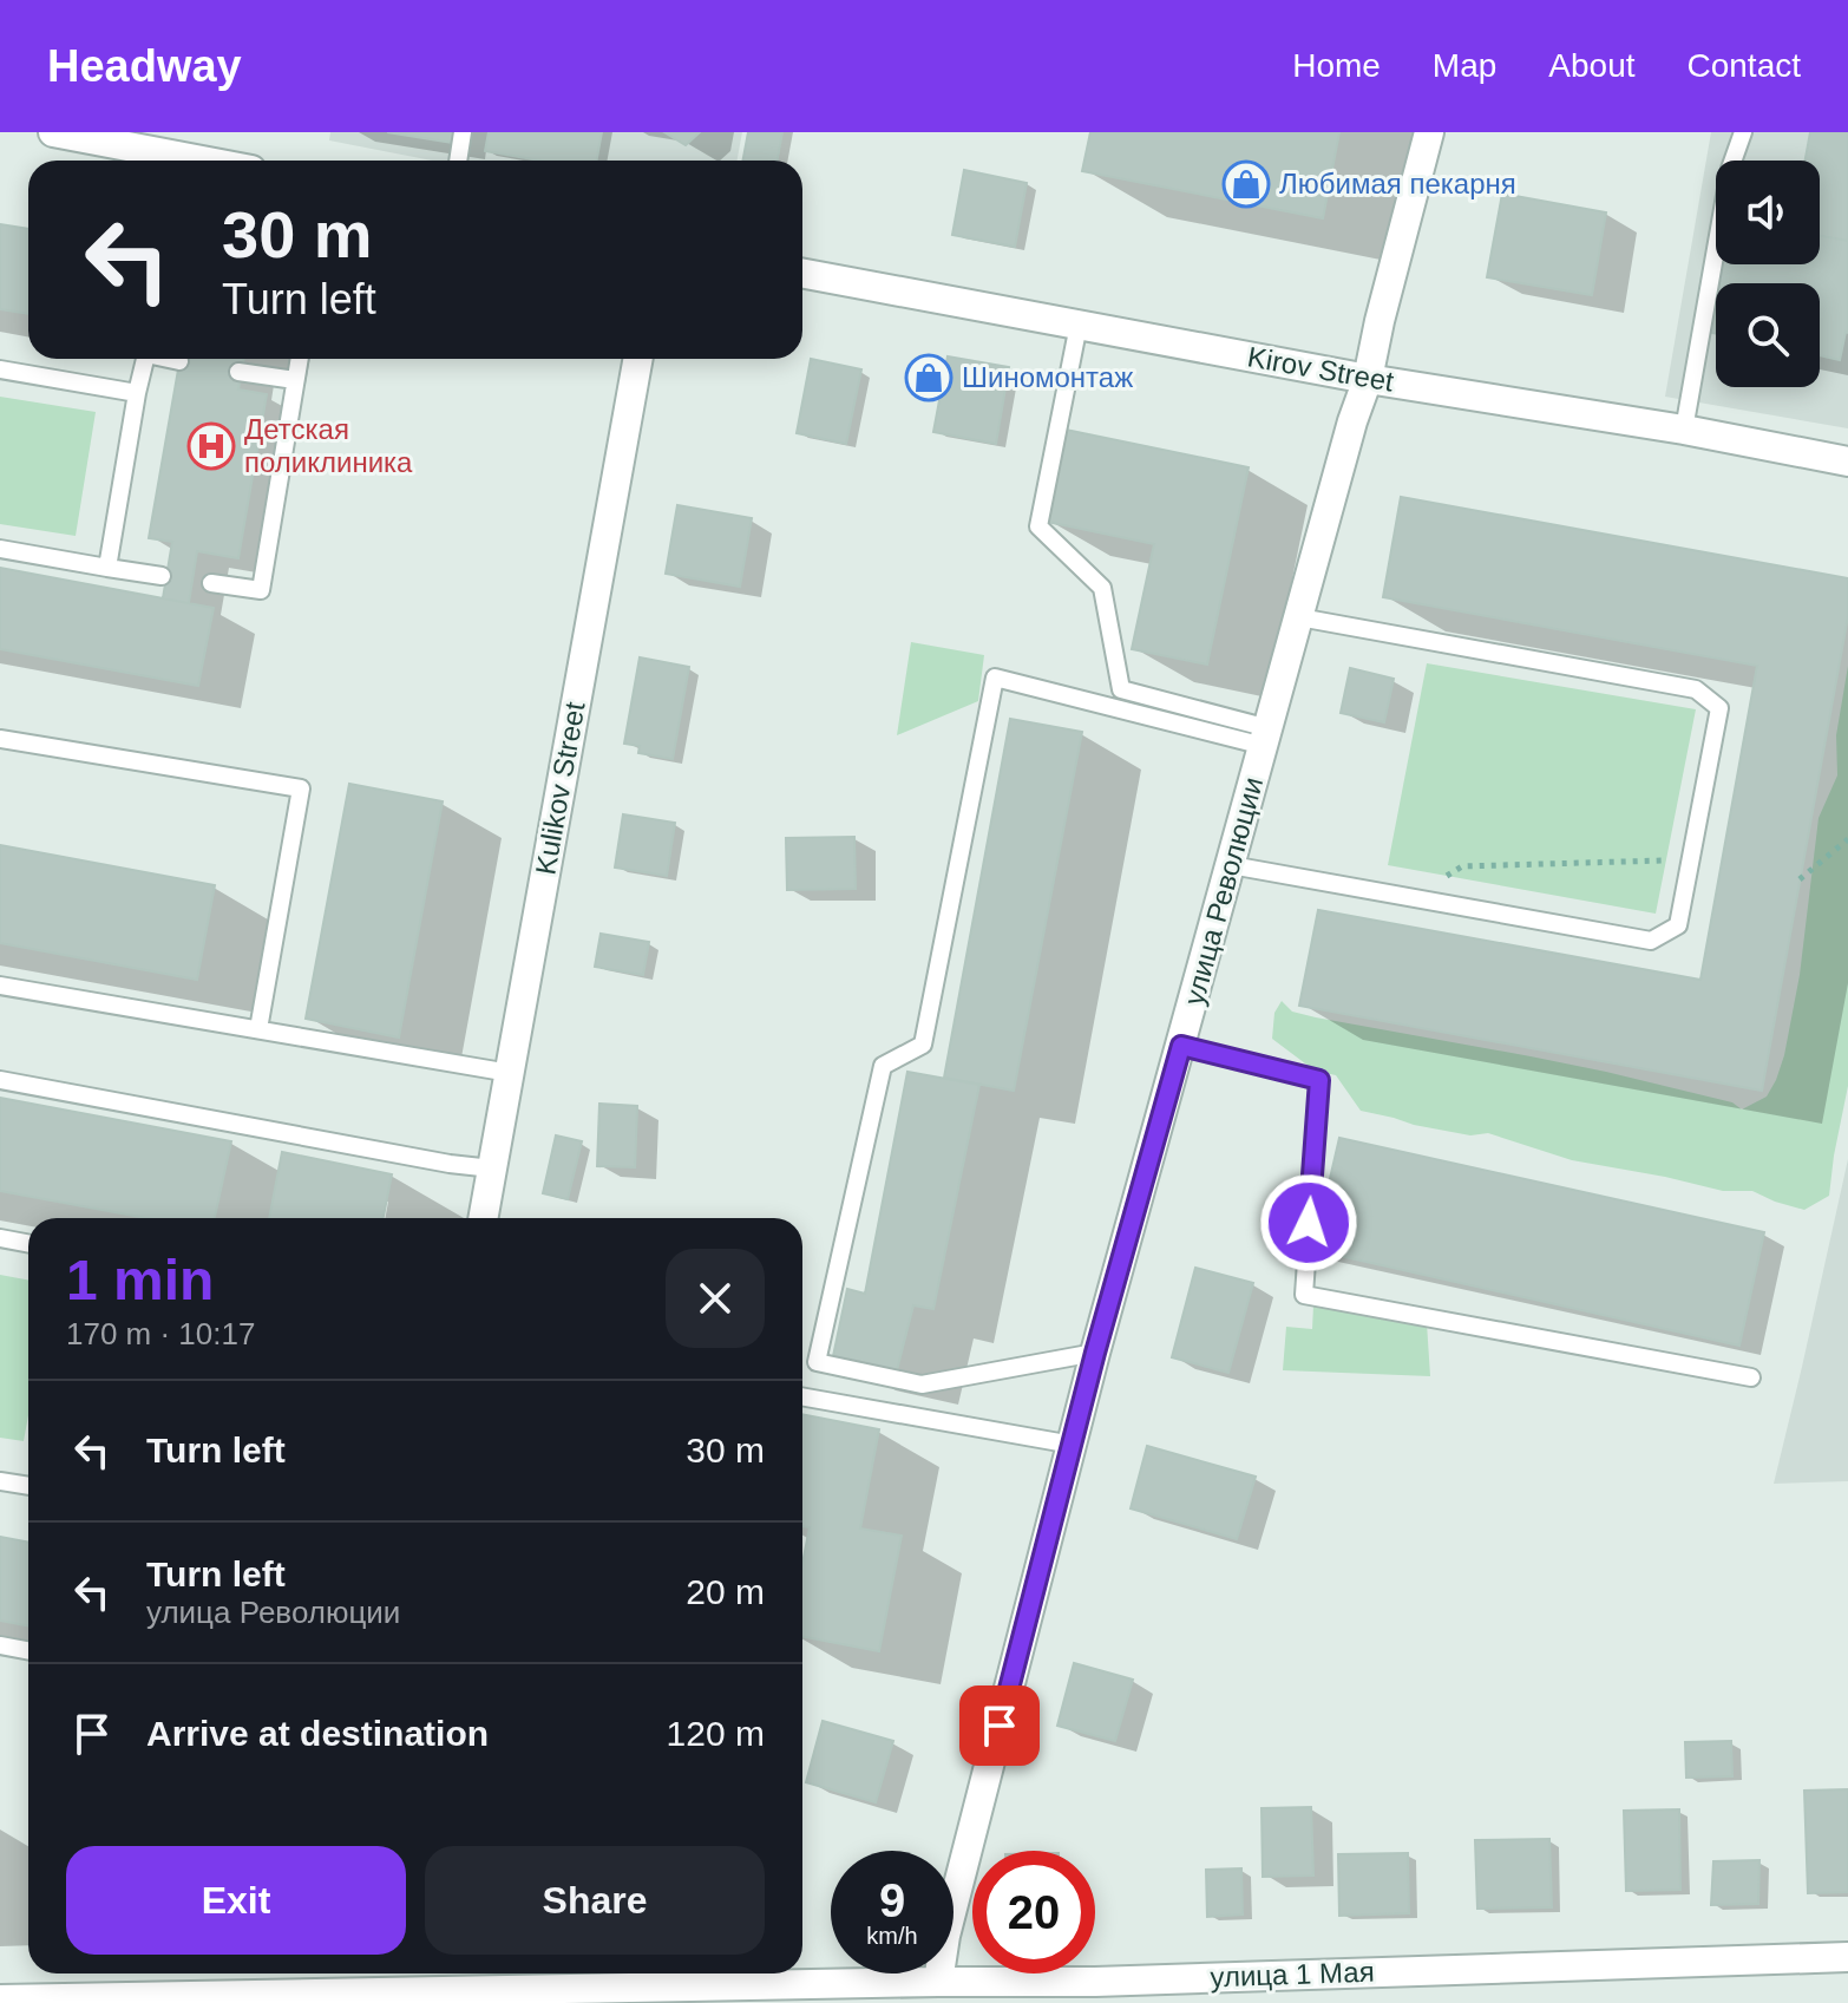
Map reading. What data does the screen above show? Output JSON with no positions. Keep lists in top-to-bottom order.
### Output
{
  "streets": {
    "street": [
      "Kirov Street",
      "Kulikov Street",
      "улица Революции",
      "улица 1 Мая"
    ]
  },
  "crossings": [
    ["Kirov Street", "улица Революции"],
    ["улица Революции", "улица 1 Мая"]
  ],
  "places": {
    "shop": ["Любимая пекарня", "Шиномонтаж"],
    "hospital": ["Детская поликлиника"]
  },
  "page": {
    "header": "Headway",
    "nav": [
      "Home",
      "Map",
      "About",
      "Contact"
    ],
    "turn": ["30 m", "Turn left"],
    "heading": ["1 min", "170 m · 10:17"],
    "list": [
      {
        "name": "Turn left",
        "value": "30 m"
      },
      {
        "name": "Turn left",
        "note": "улица Революции",
        "value": "20 m"
      },
      {
        "name": "Arrive at destination",
        "value": "120 m"
      }
    ],
    "buttons": ["Exit", "Share"],
    "speed": "9 km/h",
    "limit": "20"
  }
}
